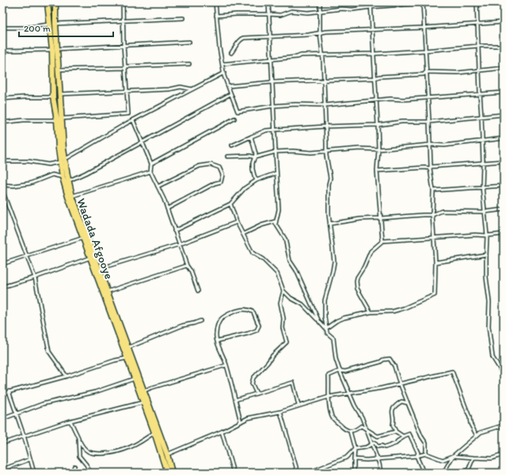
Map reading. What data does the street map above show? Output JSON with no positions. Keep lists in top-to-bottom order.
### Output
{
  "streets": {
    "highway": ["Wadada Afgooye"]
  },
  "scale_bar": "200 m"
}
